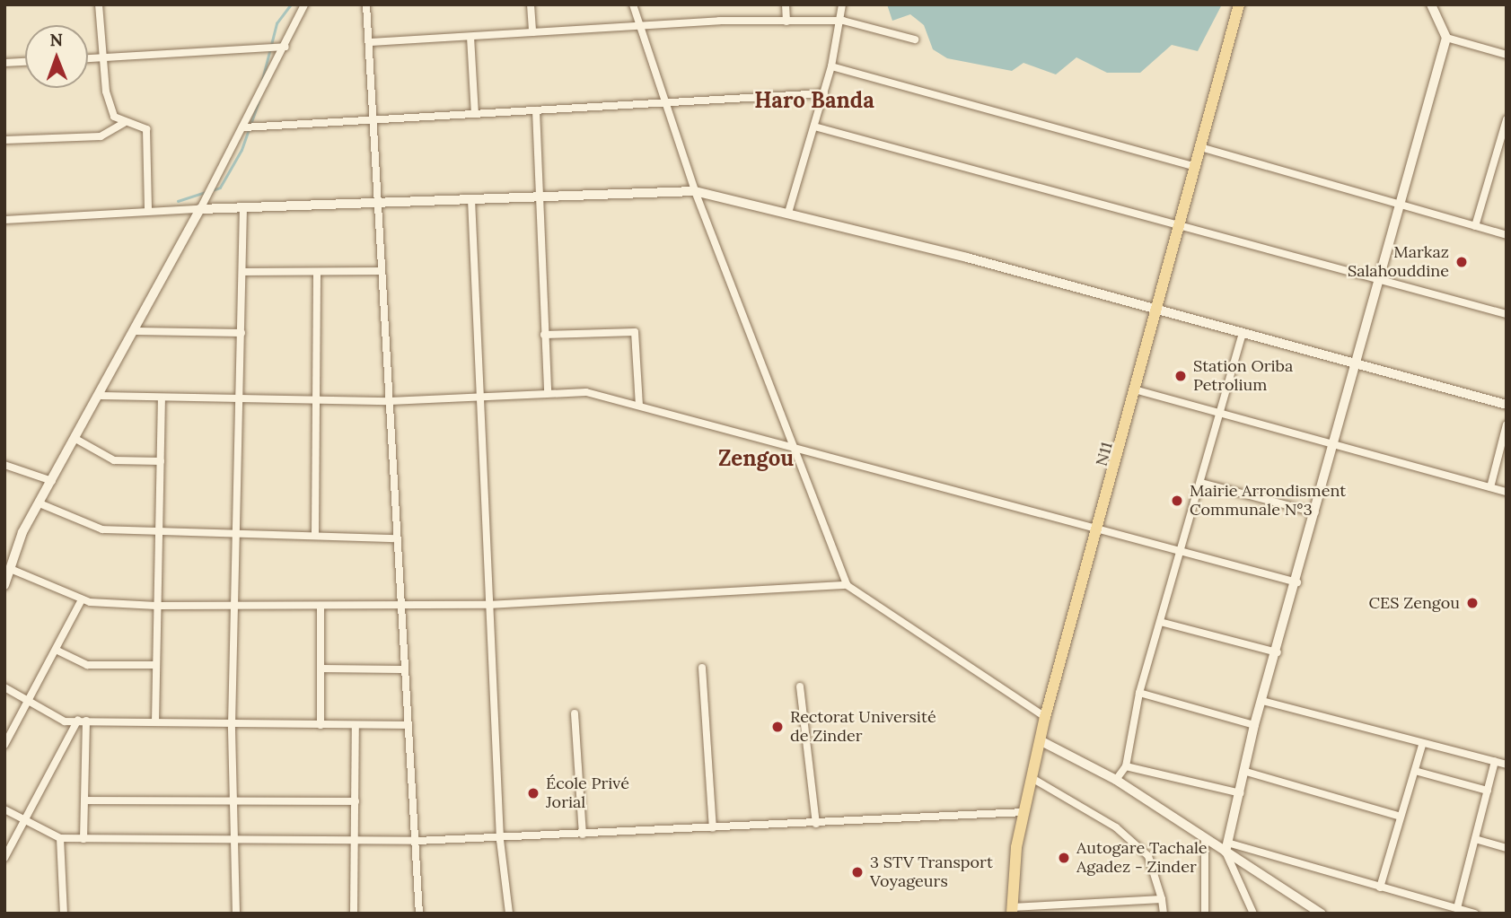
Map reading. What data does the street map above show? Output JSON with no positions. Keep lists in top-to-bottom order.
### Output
{
  "streets": {
    "main road": ["N11"]
  },
  "districts": ["Haro Banda", "Zengou"],
  "places": [
    "Markaz Salahouddine",
    "Station Oriba Petrolium",
    "Mairie Arrondisment Communale N°3",
    "CES Zengou",
    "Rectorat Université de Zinder",
    "École Privé Jorial",
    "Autogare Tachale Agadez - Zinder",
    "3 STV Transport Voyageurs"
  ],
  "north": "top"
}
